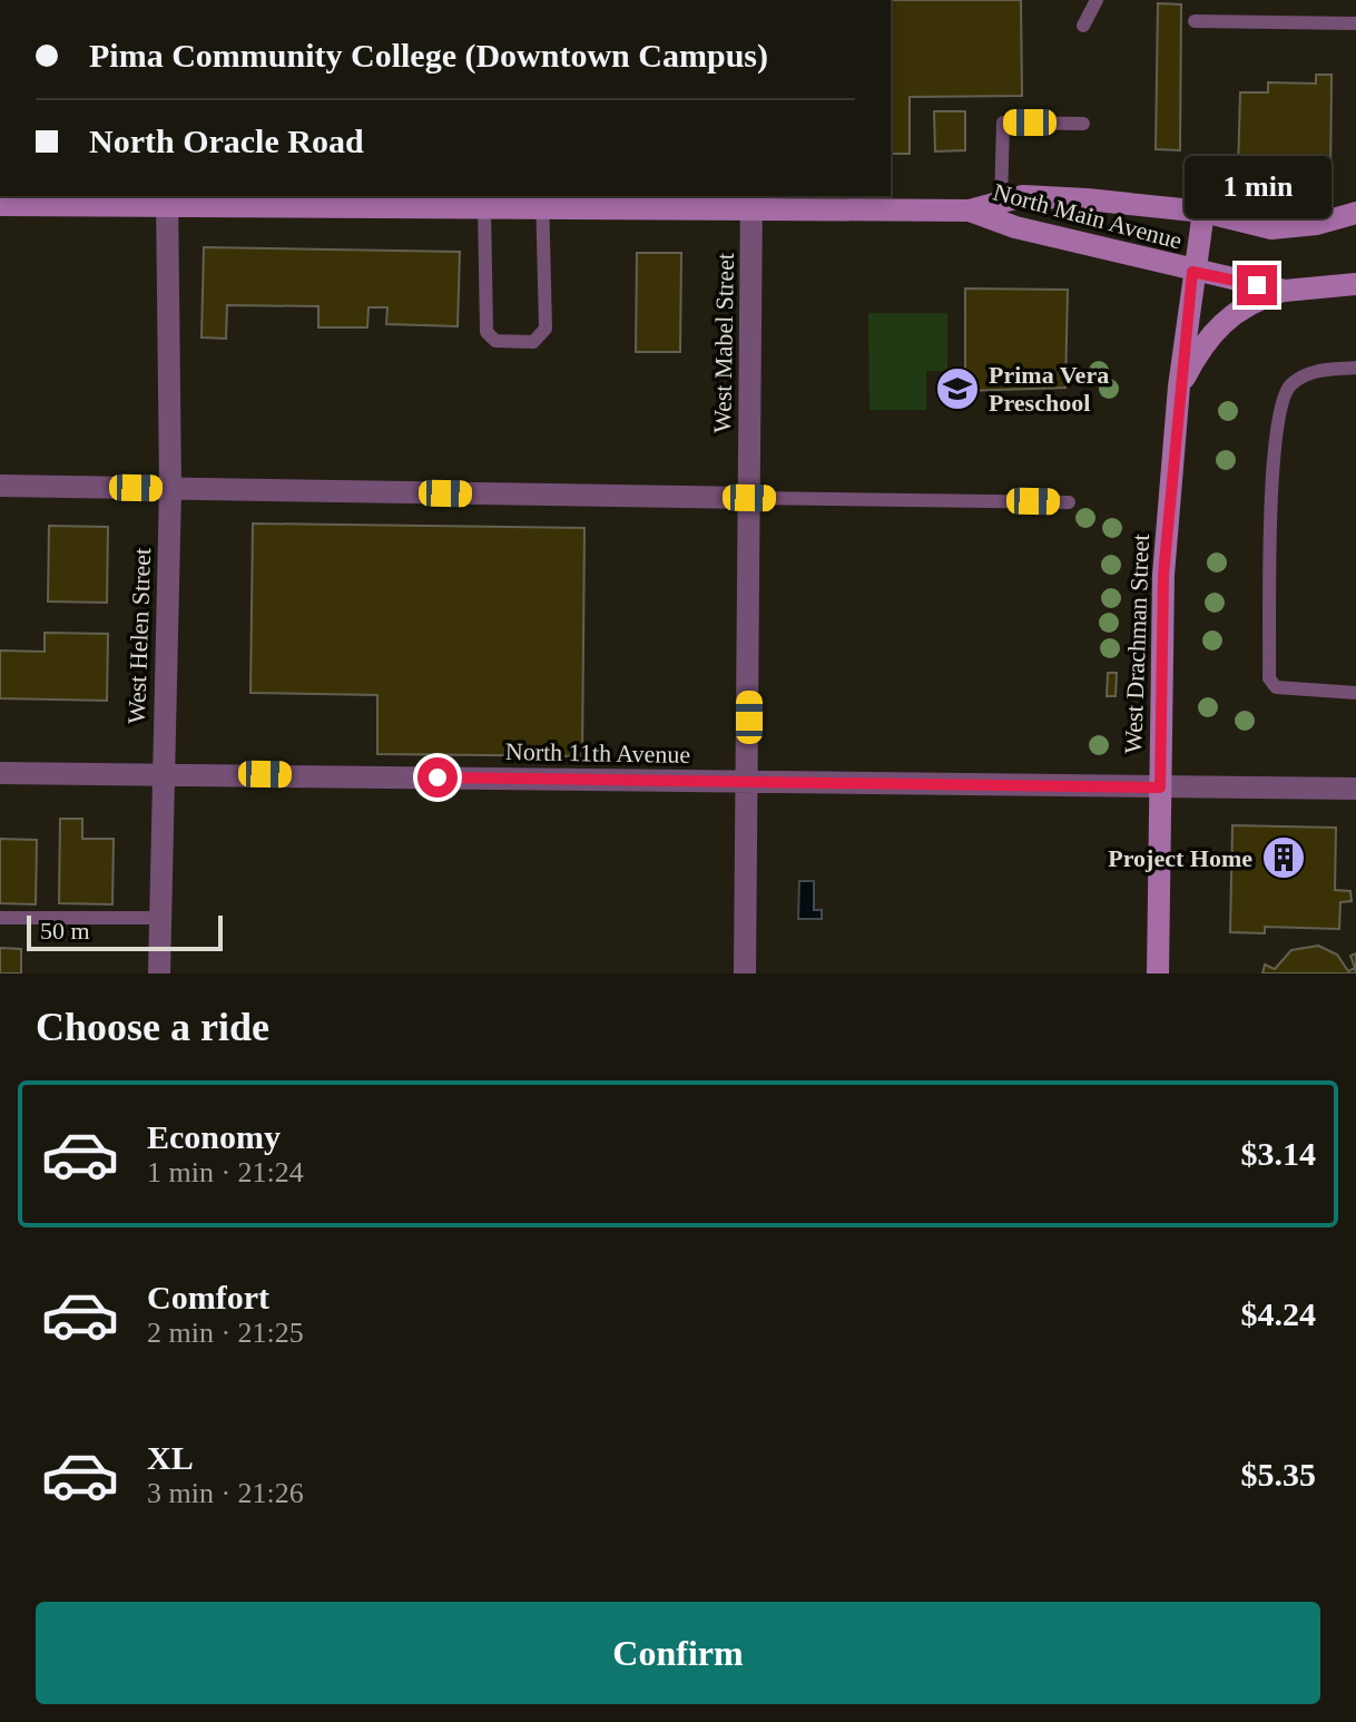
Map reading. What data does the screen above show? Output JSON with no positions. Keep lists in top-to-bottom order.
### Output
{
  "streets": {
    "main road": ["North Main Avenue", "West Drachman Street"],
    "street": ["West Mabel Street", "West Helen Street", "North 11th Avenue"]
  },
  "crossings": [
    ["North Main Avenue", "West Mabel Street"],
    ["North Main Avenue", "West Helen Street"],
    ["North Main Avenue", "West Drachman Street"],
    ["West Mabel Street", "North 11th Avenue"],
    ["West Helen Street", "North 11th Avenue"],
    ["West Drachman Street", "North 11th Avenue"]
  ],
  "places": {
    "school or university": ["Prima Vera Preschool"],
    "building": ["Project Home"]
  },
  "scale_bar": "50 m",
  "page": {
    "banner": ["Pima Community College (Downtown Campus)", "North Oracle Road"],
    "bubble": "1 min",
    "scale": "50 m",
    "heading": "Choose a ride",
    "list": [
      {
        "name": "Economy",
        "note": "1 min · 21:24",
        "value": "$3.14"
      },
      {
        "name": "Comfort",
        "note": "2 min · 21:25",
        "value": "$4.24"
      },
      {
        "name": "XL",
        "note": "3 min · 21:26",
        "value": "$5.35"
      }
    ],
    "buttons": "Confirm"
  }
}
